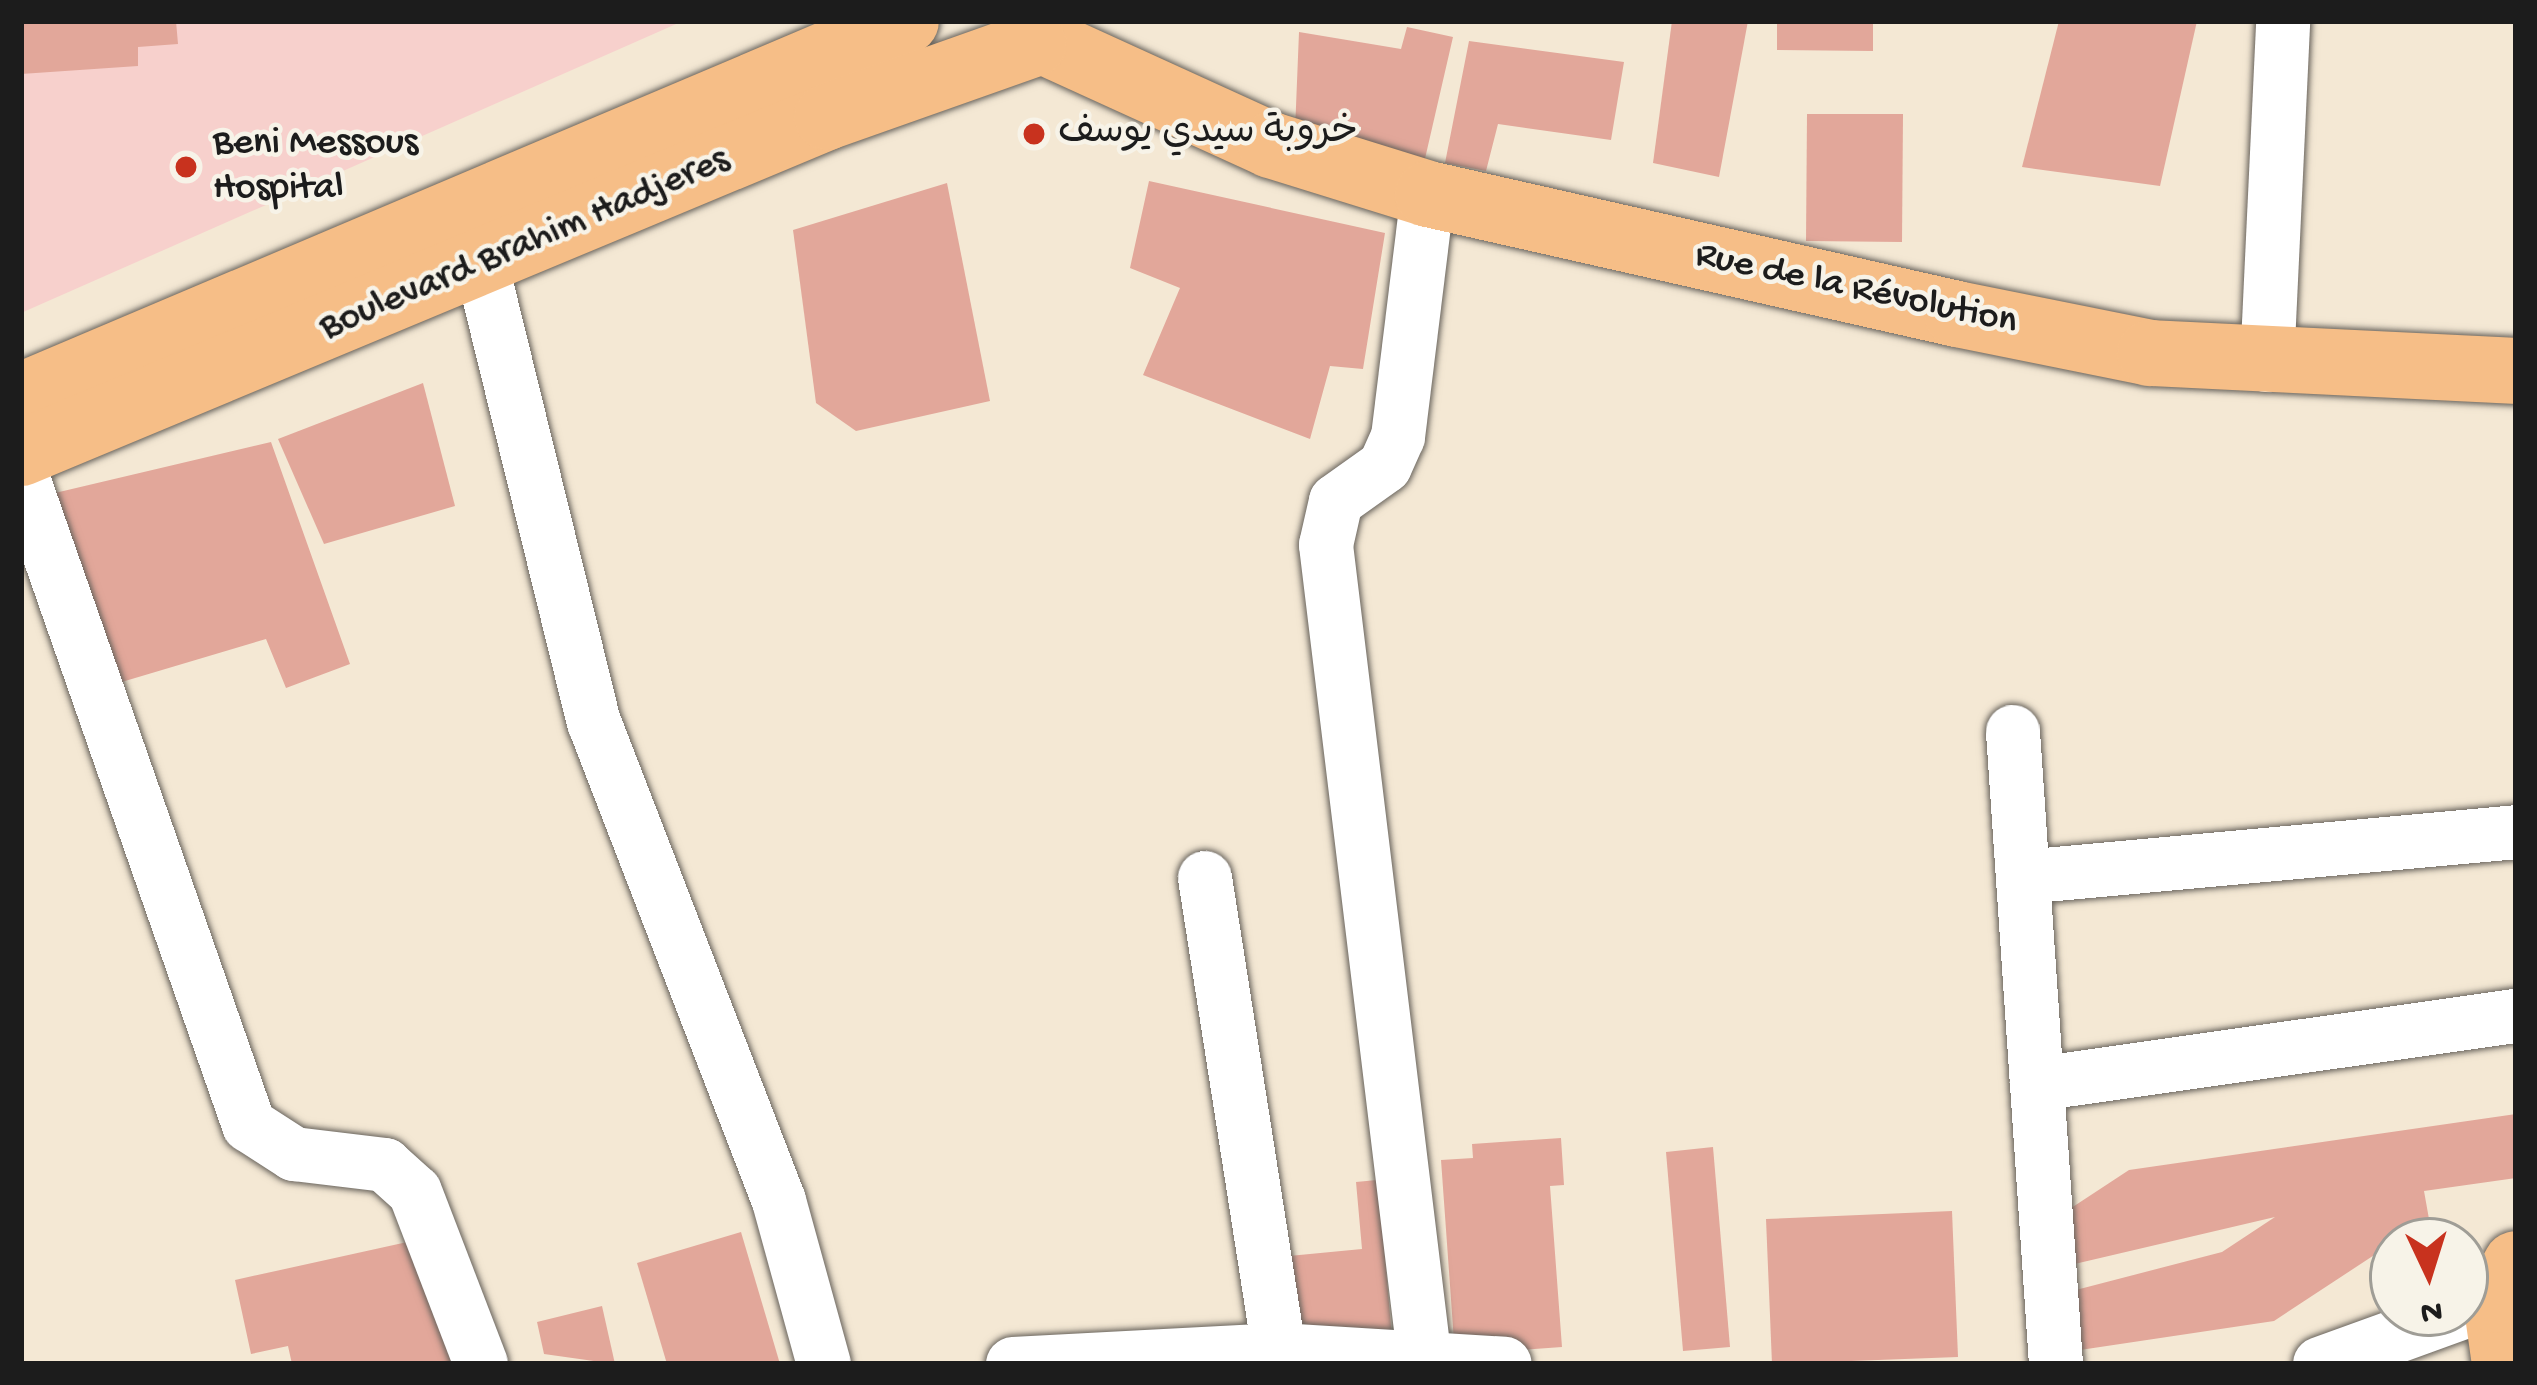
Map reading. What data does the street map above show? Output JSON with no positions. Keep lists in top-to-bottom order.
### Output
{
  "streets": {
    "main road": ["Boulevard Brahim Hadjeres", "Rue de la Révolution"]
  },
  "crossings": [
    ["Boulevard Brahim Hadjeres", "Rue de la Révolution"]
  ],
  "places": ["خروبة سيدي يوسف", "Beni Messous Hospital"],
  "north": "bottom"
}
